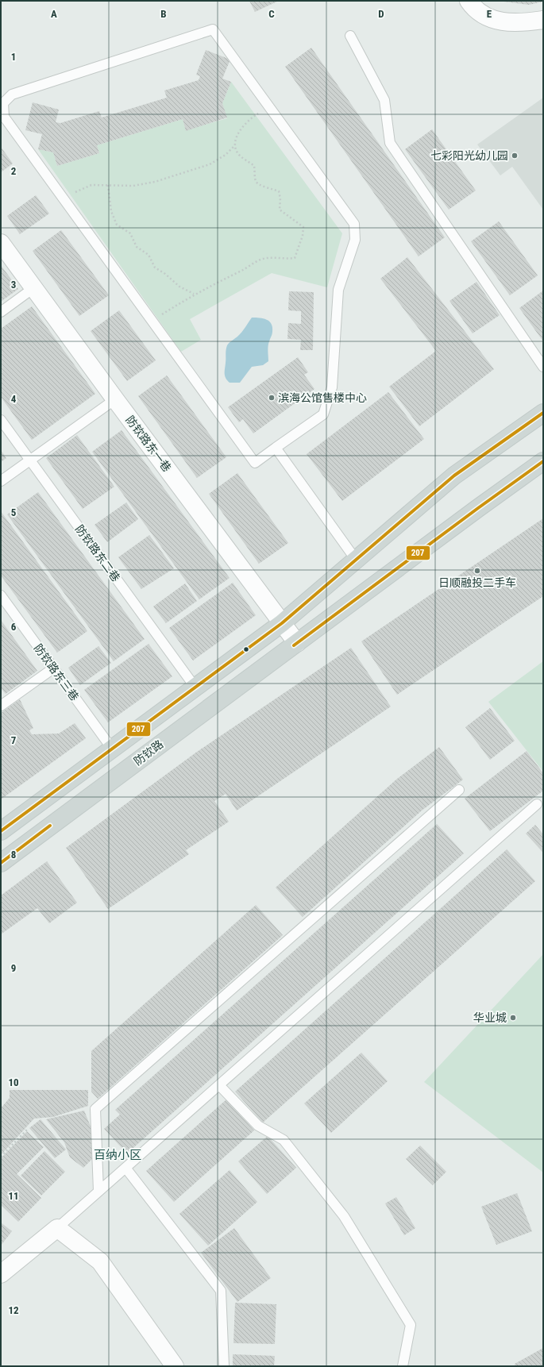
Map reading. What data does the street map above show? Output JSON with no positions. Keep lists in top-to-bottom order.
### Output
{
  "streets": {
    "main road": ["防钦路"],
    "street": ["防钦路东一巷"],
    "lane": ["防钦路东二巷", "防钦路东三巷"]
  },
  "crossings": [
    ["防钦路东一巷", "防钦路"]
  ],
  "districts": ["百纳小区"],
  "places": [
    "七彩阳光幼儿园",
    "滨海公馆售楼中心",
    "日顺融投二手车",
    "华业城"
  ],
  "lines": ["transit line 207"],
  "grid": {
    "columns": [
      "A",
      "B",
      "C",
      "D",
      "E"
    ],
    "rows": [
      "1",
      "2",
      "3",
      "4",
      "5",
      "6",
      "7",
      "8",
      "9",
      "10",
      "11",
      "12"
    ]
  }
}
